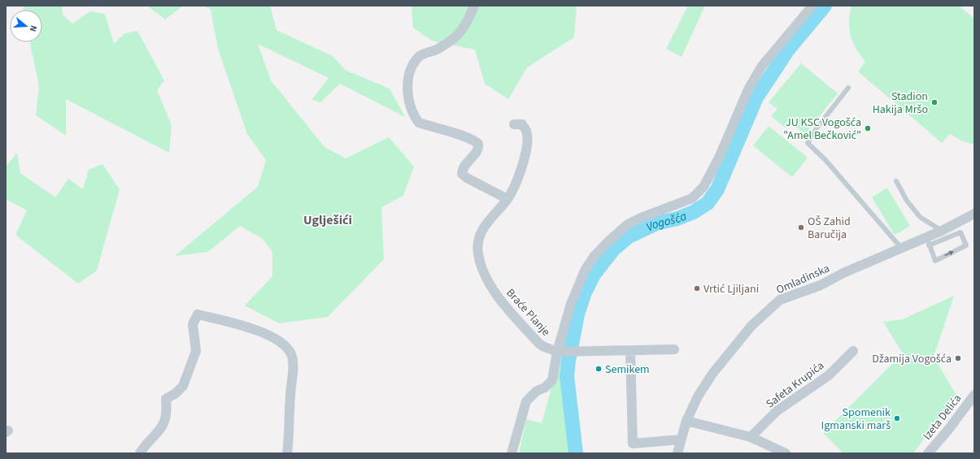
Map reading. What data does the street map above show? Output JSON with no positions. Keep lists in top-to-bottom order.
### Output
{
  "streets": {
    "street": [
      "Omladinska",
      "Braće Planje",
      "Safeta Krupića",
      "Izeta Delića"
    ]
  },
  "districts": ["Uglješići"],
  "water": ["Vogošća"],
  "places": [
    "Stadion Hakija Mršo",
    "JU KSC Vogošća \"Amel Bečković\"",
    "OŠ Zahid Baručija",
    "Vrtić Ljiljani",
    "Džamija Vogošća",
    "Semikem",
    "Spomenik Igmanski marš"
  ],
  "north": "right"
}
